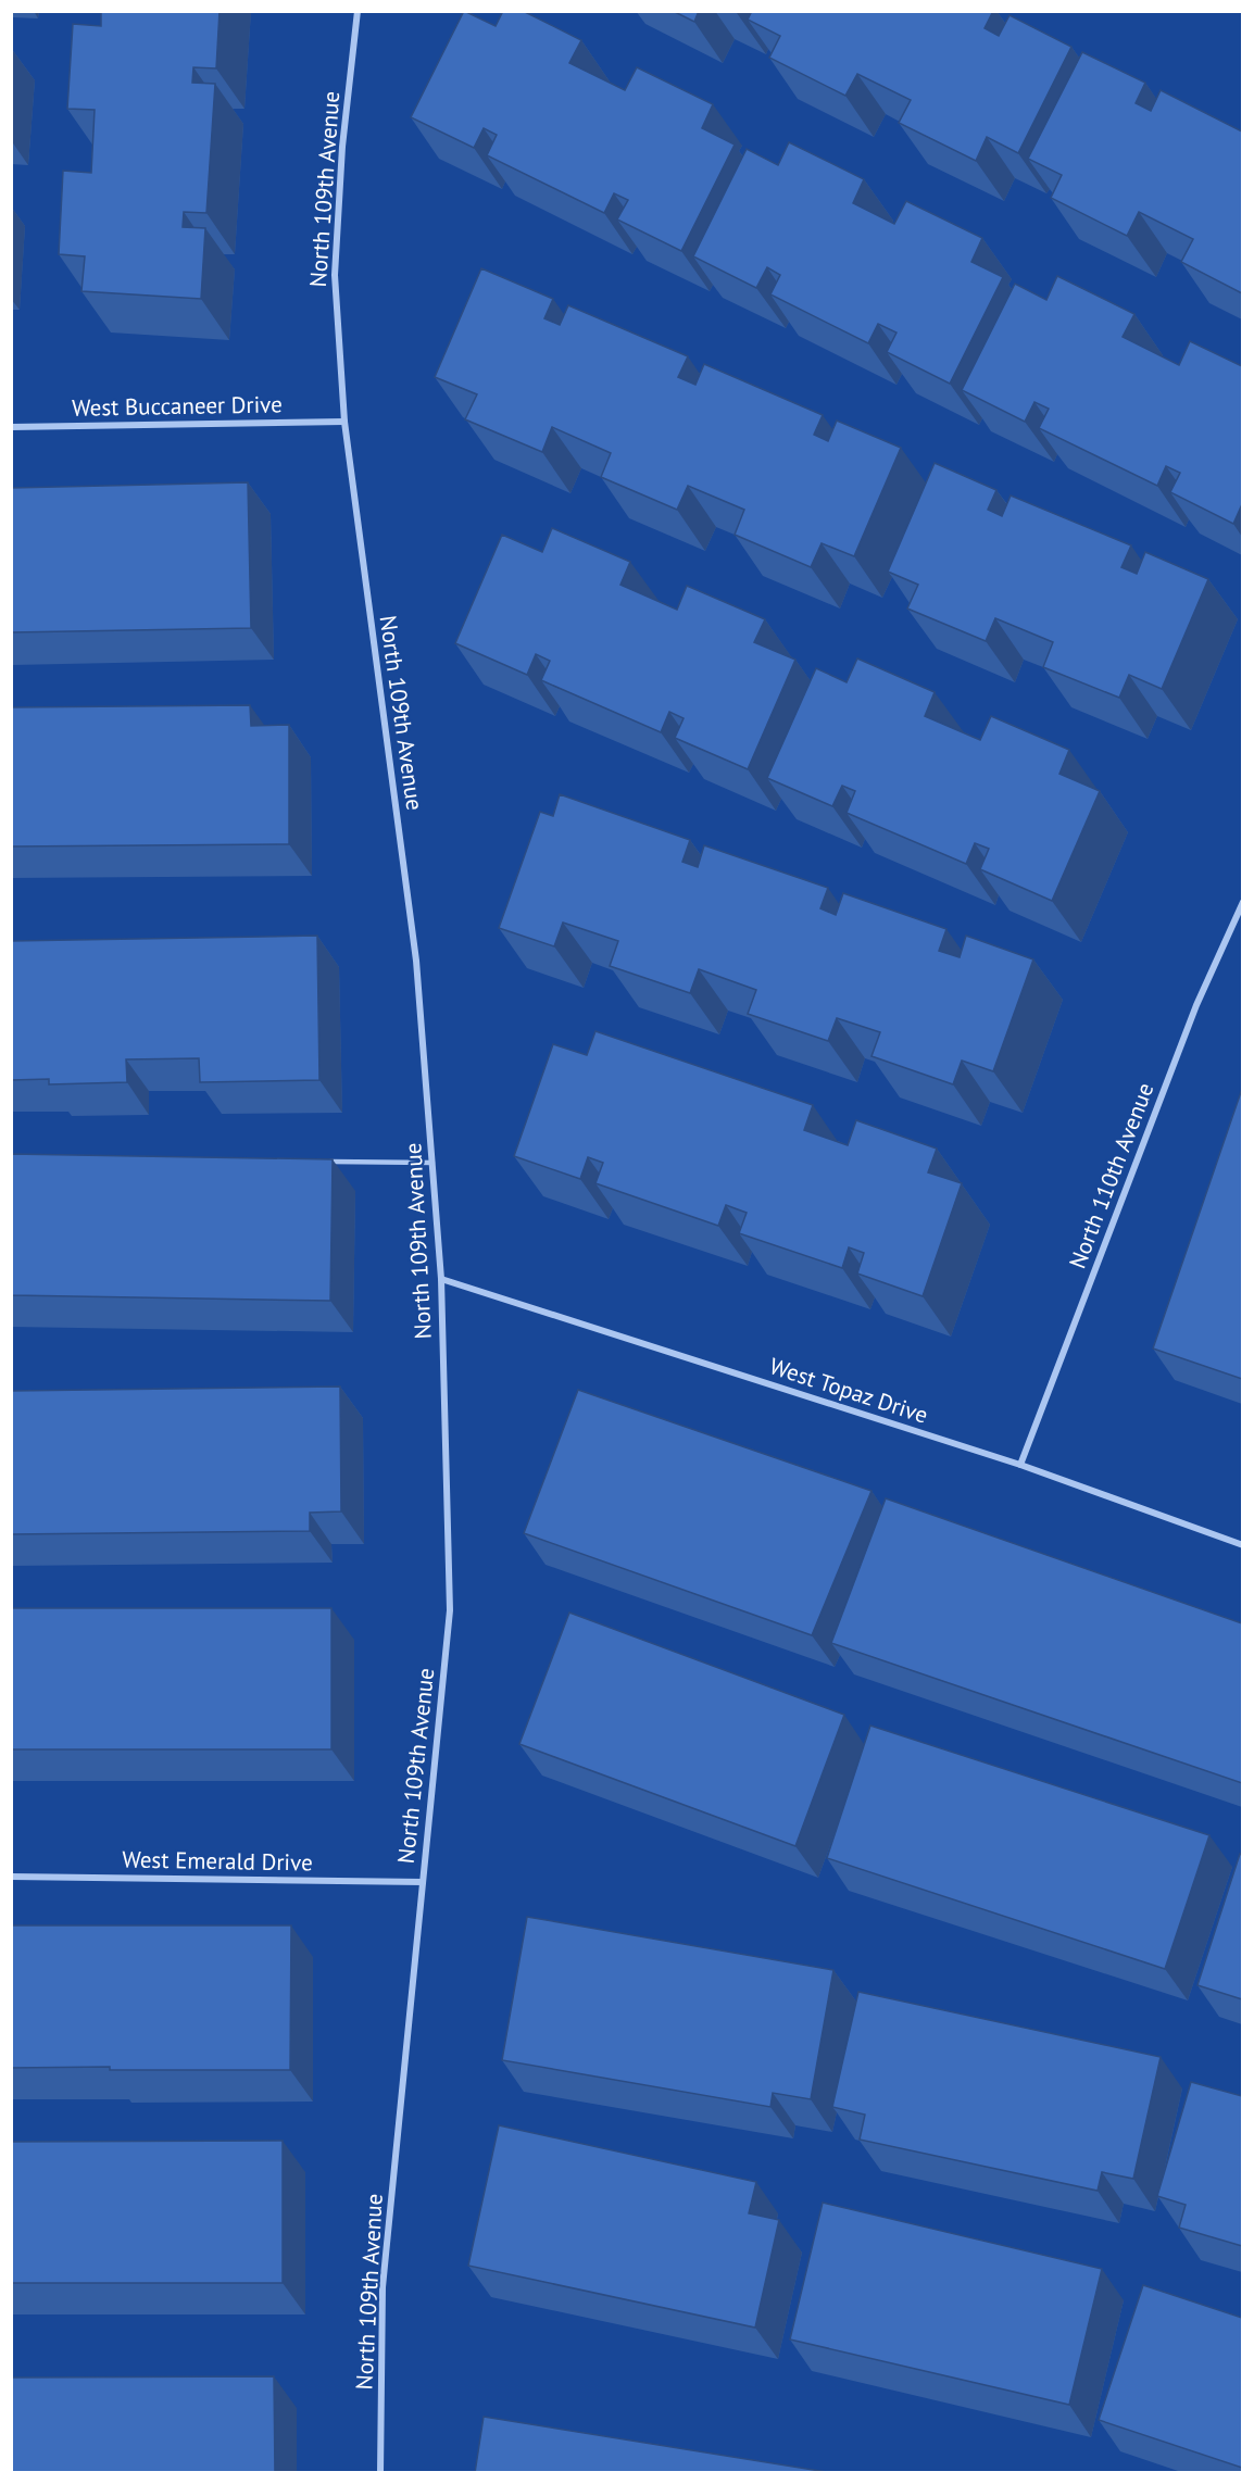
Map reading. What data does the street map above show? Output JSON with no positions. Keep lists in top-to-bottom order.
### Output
{
  "streets": {
    "street": [
      "North 109th Avenue",
      "West Buccaneer Drive",
      "North 110th Avenue",
      "West Topaz Drive",
      "West Emerald Drive"
    ]
  },
  "crossings": [
    ["North 109th Avenue", "West Buccaneer Drive"],
    ["North 109th Avenue", "West Topaz Drive"],
    ["North 109th Avenue", "West Emerald Drive"],
    ["North 110th Avenue", "West Topaz Drive"]
  ]
}
